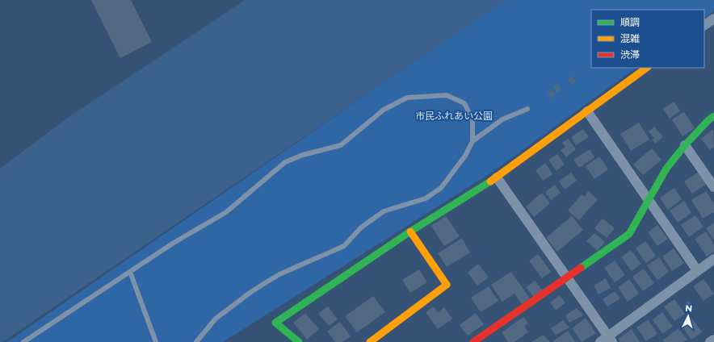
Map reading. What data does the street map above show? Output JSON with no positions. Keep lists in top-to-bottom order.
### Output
{
  "parks": ["市民ふれあい公園"],
  "legend": ["順調", "混雑", "渋滞"],
  "north": "top"
}
